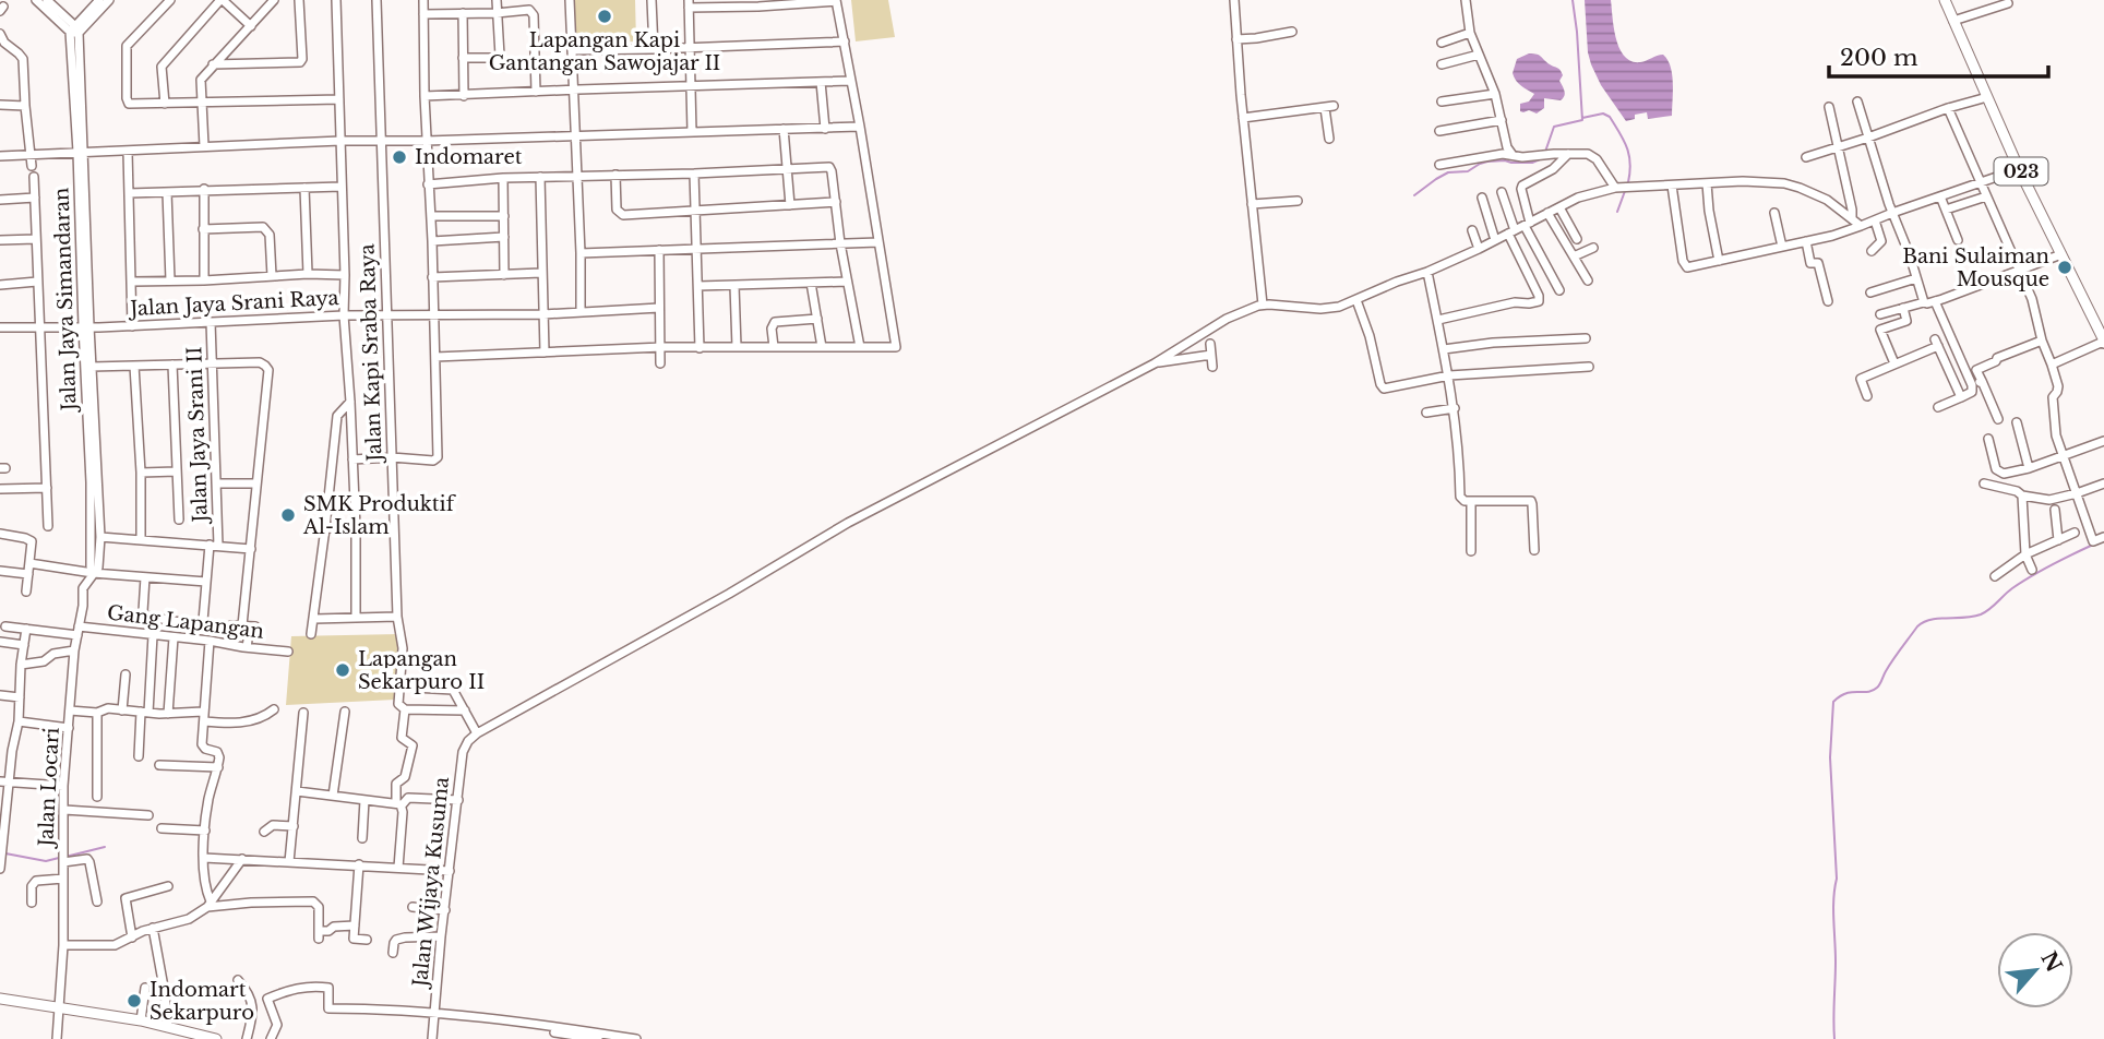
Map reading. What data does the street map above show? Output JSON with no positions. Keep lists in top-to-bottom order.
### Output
{
  "streets": {
    "main road": ["023"],
    "street": [
      "Jalan Jaya Simandaran",
      "Jalan Jaya Srani Raya",
      "Jalan Kapi Sraba Raya",
      "Jalan Jaya Srani II",
      "Gang Lapangan",
      "Jalan Locari",
      "Jalan Wijaya Kusuma"
    ]
  },
  "crossings": [
    ["Jalan Jaya Simandaran", "Jalan Jaya Srani Raya"],
    ["Jalan Jaya Simandaran", "Jalan Locari"],
    ["Jalan Jaya Srani Raya", "Jalan Kapi Sraba Raya"],
    ["Jalan Jaya Srani Raya", "Jalan Jaya Srani II"],
    ["Gang Lapangan", "Jalan Locari"]
  ],
  "places": [
    "Lapangan Kapi Gantangan Sawojajar II",
    "Indomaret",
    "Bani Sulaiman Mousque",
    "SMK Produktif Al-Islam",
    "Lapangan Sekarpuro II",
    "Indomart Sekarpuro"
  ],
  "scale_bar": "200 m",
  "north": "top right"
}
